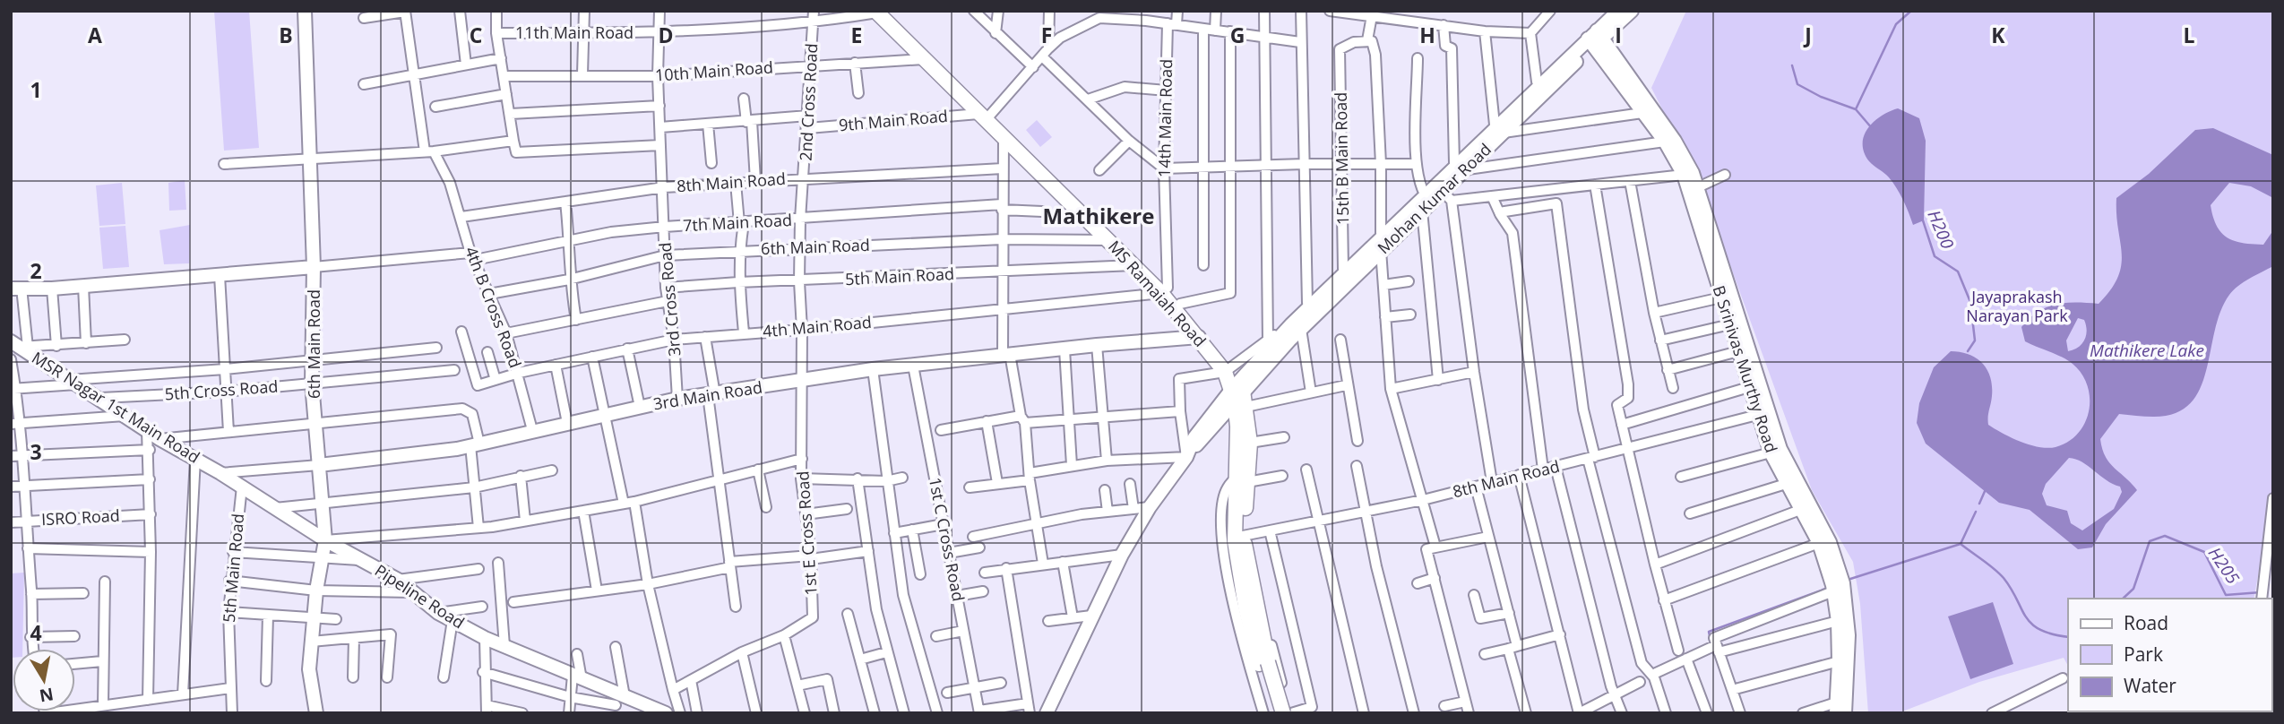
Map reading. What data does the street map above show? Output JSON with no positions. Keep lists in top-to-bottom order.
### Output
{
  "streets": {
    "main road": ["MS Ramaiah Road"],
    "street": [
      "11th Main Road",
      "10th Main Road",
      "2nd Cross Road",
      "14th Main Road",
      "9th Main Road",
      "15th B Main Road",
      "8th Main Road",
      "Mohan Kumar Road",
      "7th Main Road",
      "6th Main Road",
      "5th Main Road",
      "3rd Cross Road",
      "4th B Cross Road",
      "4th Main Road",
      "B Srinivas Murthy Road",
      "5th Cross Road",
      "3rd Main Road",
      "MSR Nagar 1st Main Road",
      "ISRO Road",
      "1st E Cross Road",
      "1st C Cross Road",
      "Pipeline Road"
    ]
  },
  "crossings": [
    ["11th Main Road", "2nd Cross Road"],
    ["11th Main Road", "MS Ramaiah Road"],
    ["11th Main Road", "3rd Cross Road"],
    ["10th Main Road", "2nd Cross Road"],
    ["10th Main Road", "MS Ramaiah Road"],
    ["10th Main Road", "3rd Cross Road"],
    ["2nd Cross Road", "9th Main Road"],
    ["2nd Cross Road", "8th Main Road"],
    ["2nd Cross Road", "7th Main Road"],
    ["2nd Cross Road", "6th Main Road"],
    ["2nd Cross Road", "5th Main Road"],
    ["2nd Cross Road", "4th Main Road"],
    ["2nd Cross Road", "3rd Main Road"],
    ["2nd Cross Road", "1st E Cross Road"],
    ["14th Main Road", "MS Ramaiah Road"],
    ["14th Main Road", "4th Main Road"],
    ["9th Main Road", "MS Ramaiah Road"],
    ["8th Main Road", "MS Ramaiah Road"],
    ["8th Main Road", "3rd Cross Road"],
    ["8th Main Road", "4th B Cross Road"],
    ["8th Main Road", "B Srinivas Murthy Road"],
    ["Mohan Kumar Road", "MS Ramaiah Road"],
    ["Mohan Kumar Road", "B Srinivas Murthy Road"],
    ["7th Main Road", "6th Main Road"],
    ["7th Main Road", "3rd Cross Road"],
    ["7th Main Road", "4th B Cross Road"],
    ["6th Main Road", "MS Ramaiah Road"],
    ["6th Main Road", "3rd Cross Road"],
    ["6th Main Road", "4th B Cross Road"],
    ["6th Main Road", "5th Cross Road"],
    ["6th Main Road", "3rd Main Road"],
    ["6th Main Road", "Pipeline Road"],
    ["5th Main Road", "MS Ramaiah Road"],
    ["5th Main Road", "3rd Cross Road"],
    ["5th Main Road", "Pipeline Road"],
    ["MS Ramaiah Road", "4th Main Road"],
    ["MS Ramaiah Road", "3rd Main Road"],
    ["3rd Cross Road", "4th Main Road"],
    ["3rd Cross Road", "3rd Main Road"],
    ["4th B Cross Road", "4th Main Road"],
    ["4th B Cross Road", "3rd Main Road"],
    ["5th Cross Road", "MSR Nagar 1st Main Road"],
    ["3rd Main Road", "MSR Nagar 1st Main Road"],
    ["3rd Main Road", "1st E Cross Road"],
    ["3rd Main Road", "1st C Cross Road"],
    ["3rd Main Road", "Pipeline Road"],
    ["MSR Nagar 1st Main Road", "Pipeline Road"]
  ],
  "districts": ["Mathikere"],
  "water": ["H200", "Mathikere Lake", "H205"],
  "parks": ["Jayaprakash Narayan Park"],
  "legend": ["Road", "Park", "Water"],
  "north": "bottom",
  "grid": {
    "columns": [
      "A",
      "B",
      "C",
      "D",
      "E",
      "F",
      "G",
      "H",
      "I",
      "J",
      "K",
      "L"
    ],
    "rows": [
      "1",
      "2",
      "3",
      "4"
    ]
  }
}
